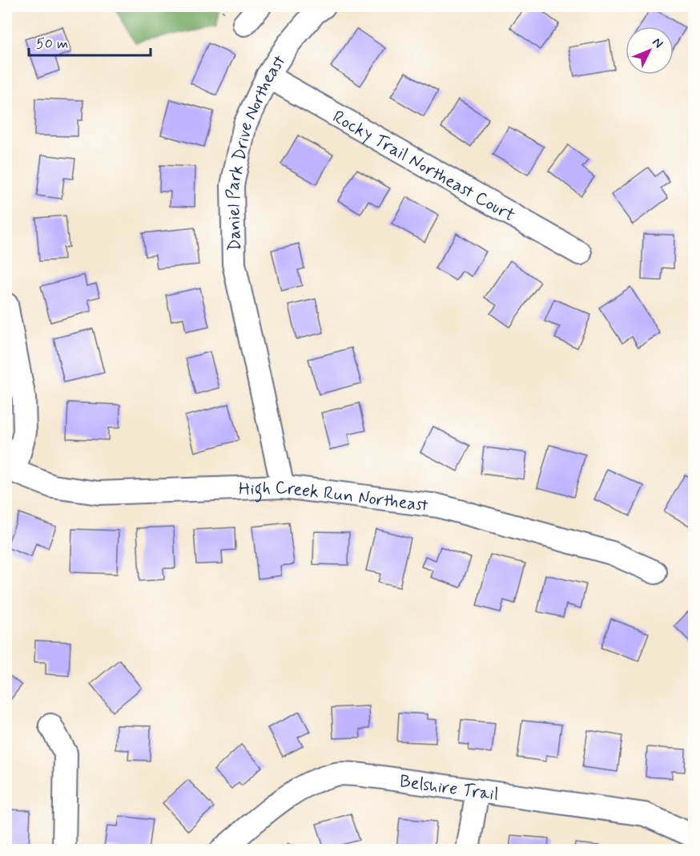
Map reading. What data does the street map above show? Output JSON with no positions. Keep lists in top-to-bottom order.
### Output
{
  "streets": {
    "street": [
      "Daniel Park Drive Northeast",
      "Rocky Trail Northeast Court",
      "High Creek Run Northeast",
      "Belshire Trail"
    ]
  },
  "crossings": [
    ["Daniel Park Drive Northeast", "Rocky Trail Northeast Court"],
    ["Daniel Park Drive Northeast", "High Creek Run Northeast"]
  ],
  "scale_bar": "50 m",
  "north": "top right"
}
